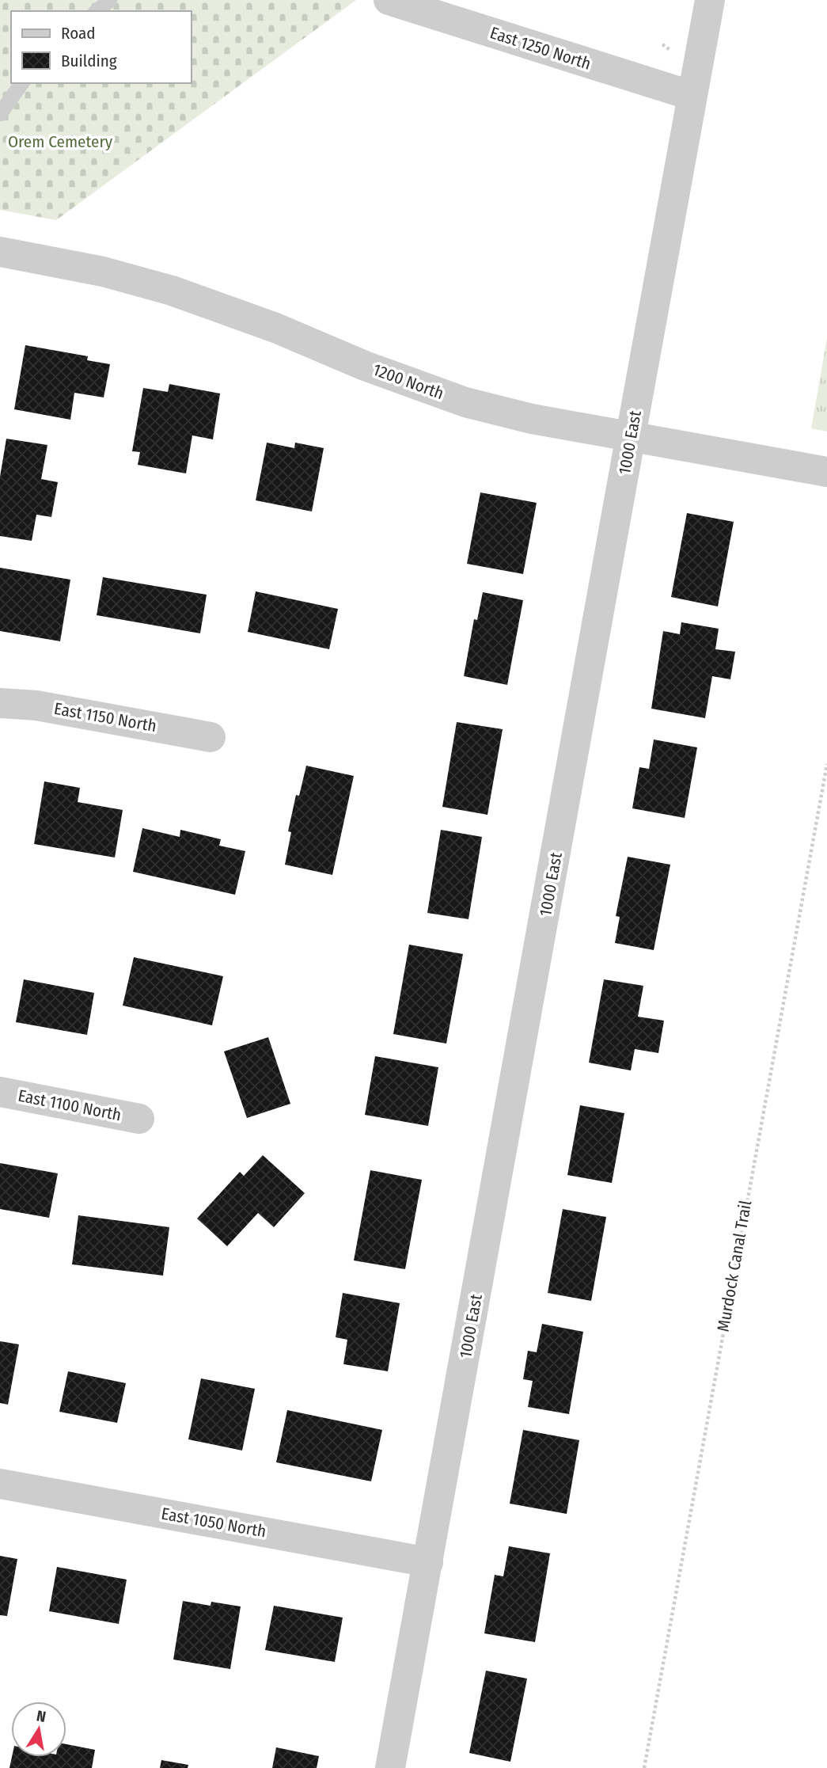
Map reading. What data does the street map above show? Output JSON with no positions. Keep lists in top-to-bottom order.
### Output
{
  "streets": {
    "street": [
      "East 1250 North",
      "1200 North",
      "1000 East",
      "East 1150 North",
      "East 1100 North",
      "East 1050 North"
    ],
    "path": ["Murdock Canal Trail"]
  },
  "crossings": [
    ["East 1250 North", "1000 East"],
    ["1200 North", "1000 East"],
    ["1000 East", "East 1050 North"]
  ],
  "parks": ["Orem Cemetery"],
  "legend": ["Road", "Building"],
  "north": "top"
}
